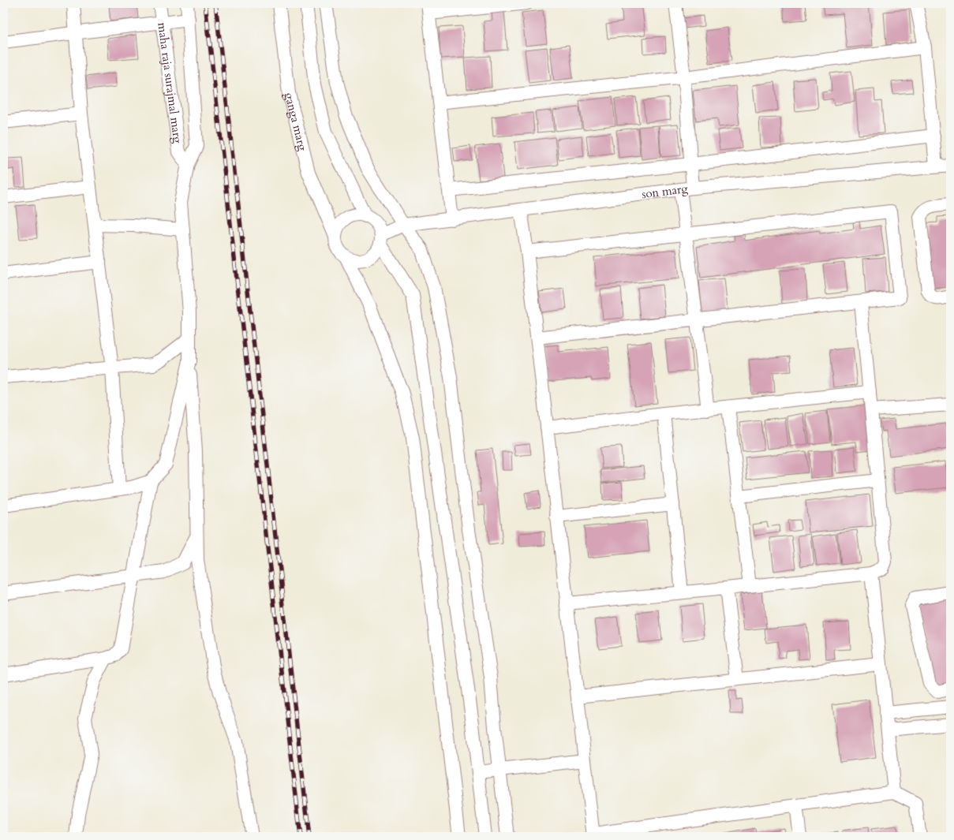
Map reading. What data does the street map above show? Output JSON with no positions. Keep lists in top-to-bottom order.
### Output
{
  "streets": {
    "street": ["maha raja surajmal marg", "ganga marg", "son marg"]
  },
  "crossings": [
    ["ganga marg", "son marg"]
  ]
}
